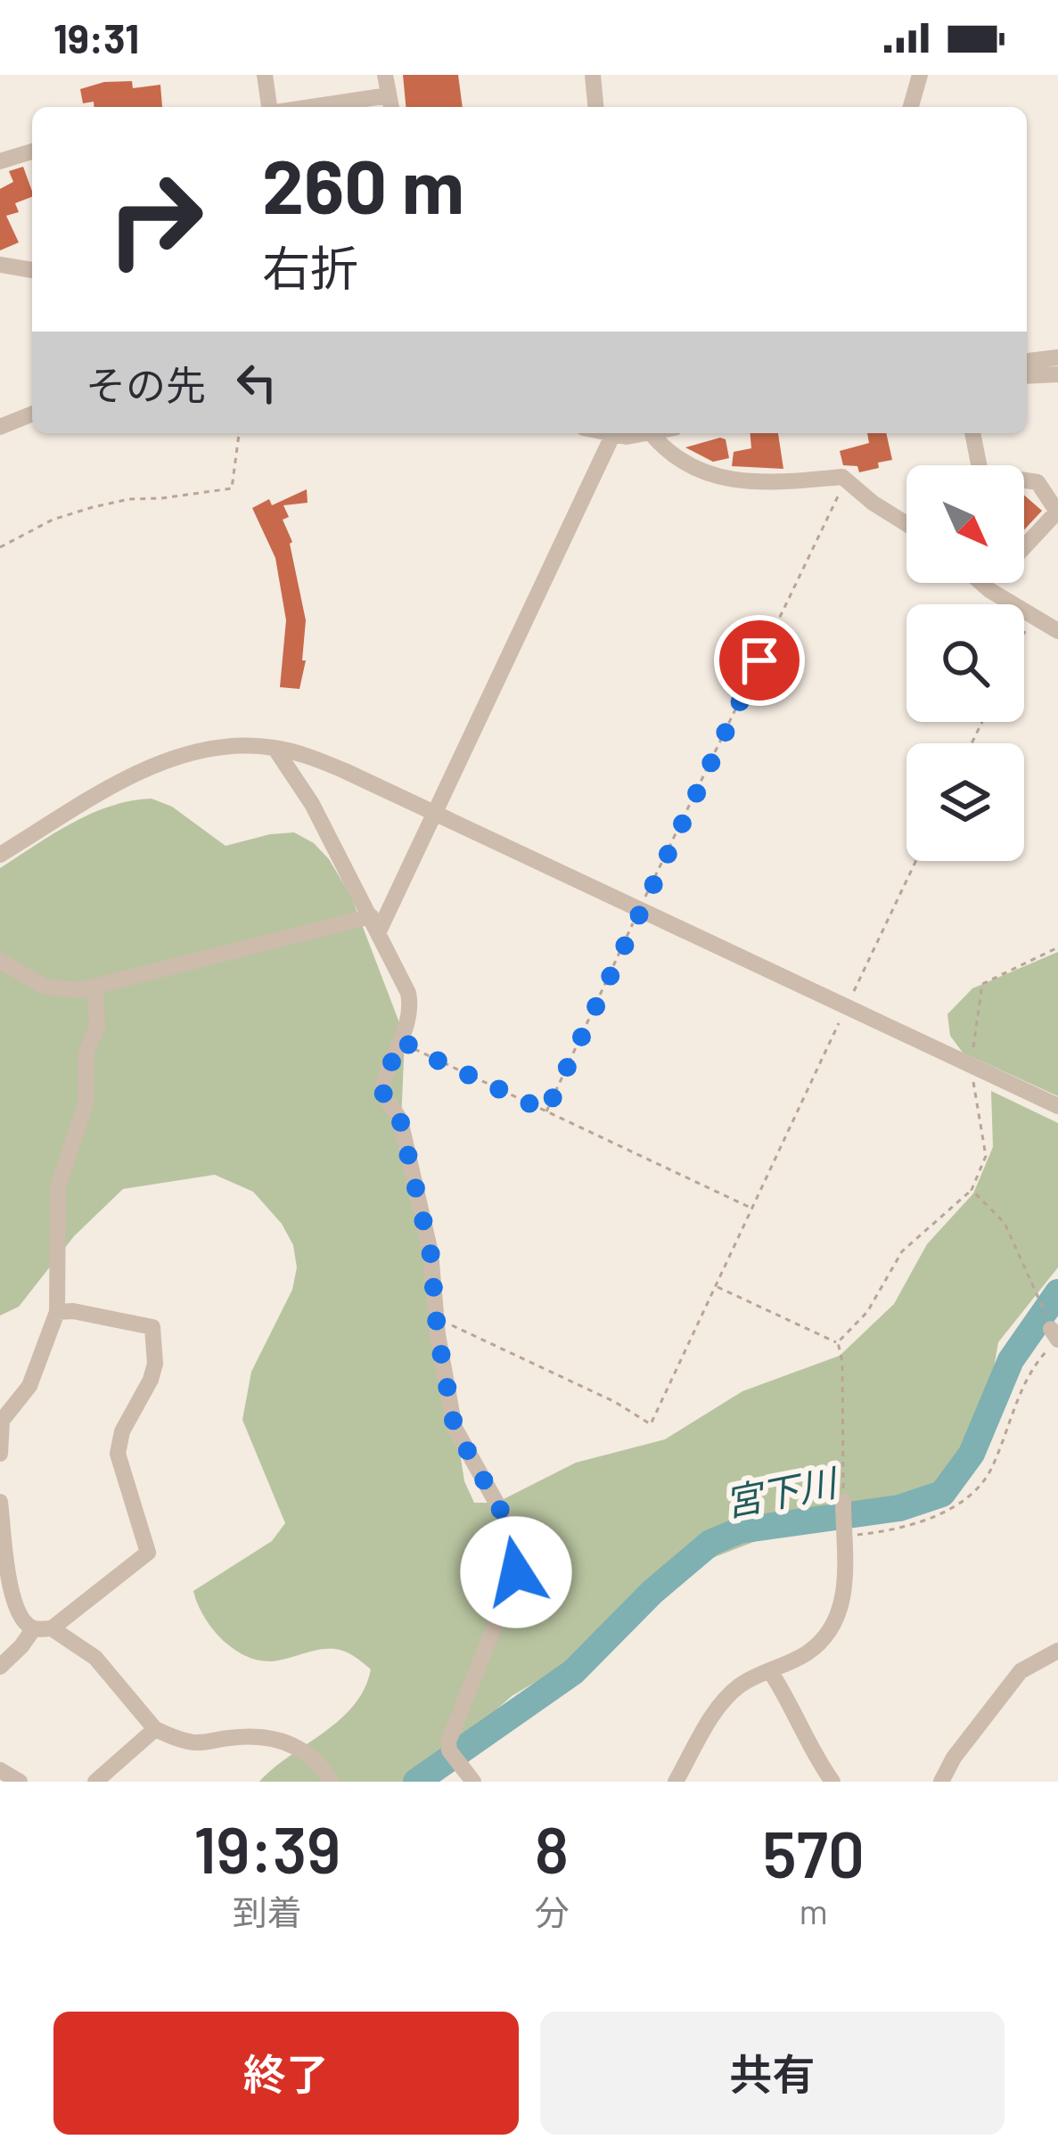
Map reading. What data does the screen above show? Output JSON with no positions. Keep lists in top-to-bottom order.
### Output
{
  "water": ["宮下川"],
  "north": "bottom right",
  "page": {
    "status": "19:31",
    "turn": ["260 m", "右折"],
    "then": "その先",
    "eta": [
      "19:39",
      "到着",
      "8",
      "分",
      "570",
      "m"
    ],
    "buttons": ["終了", "共有"]
  }
}
